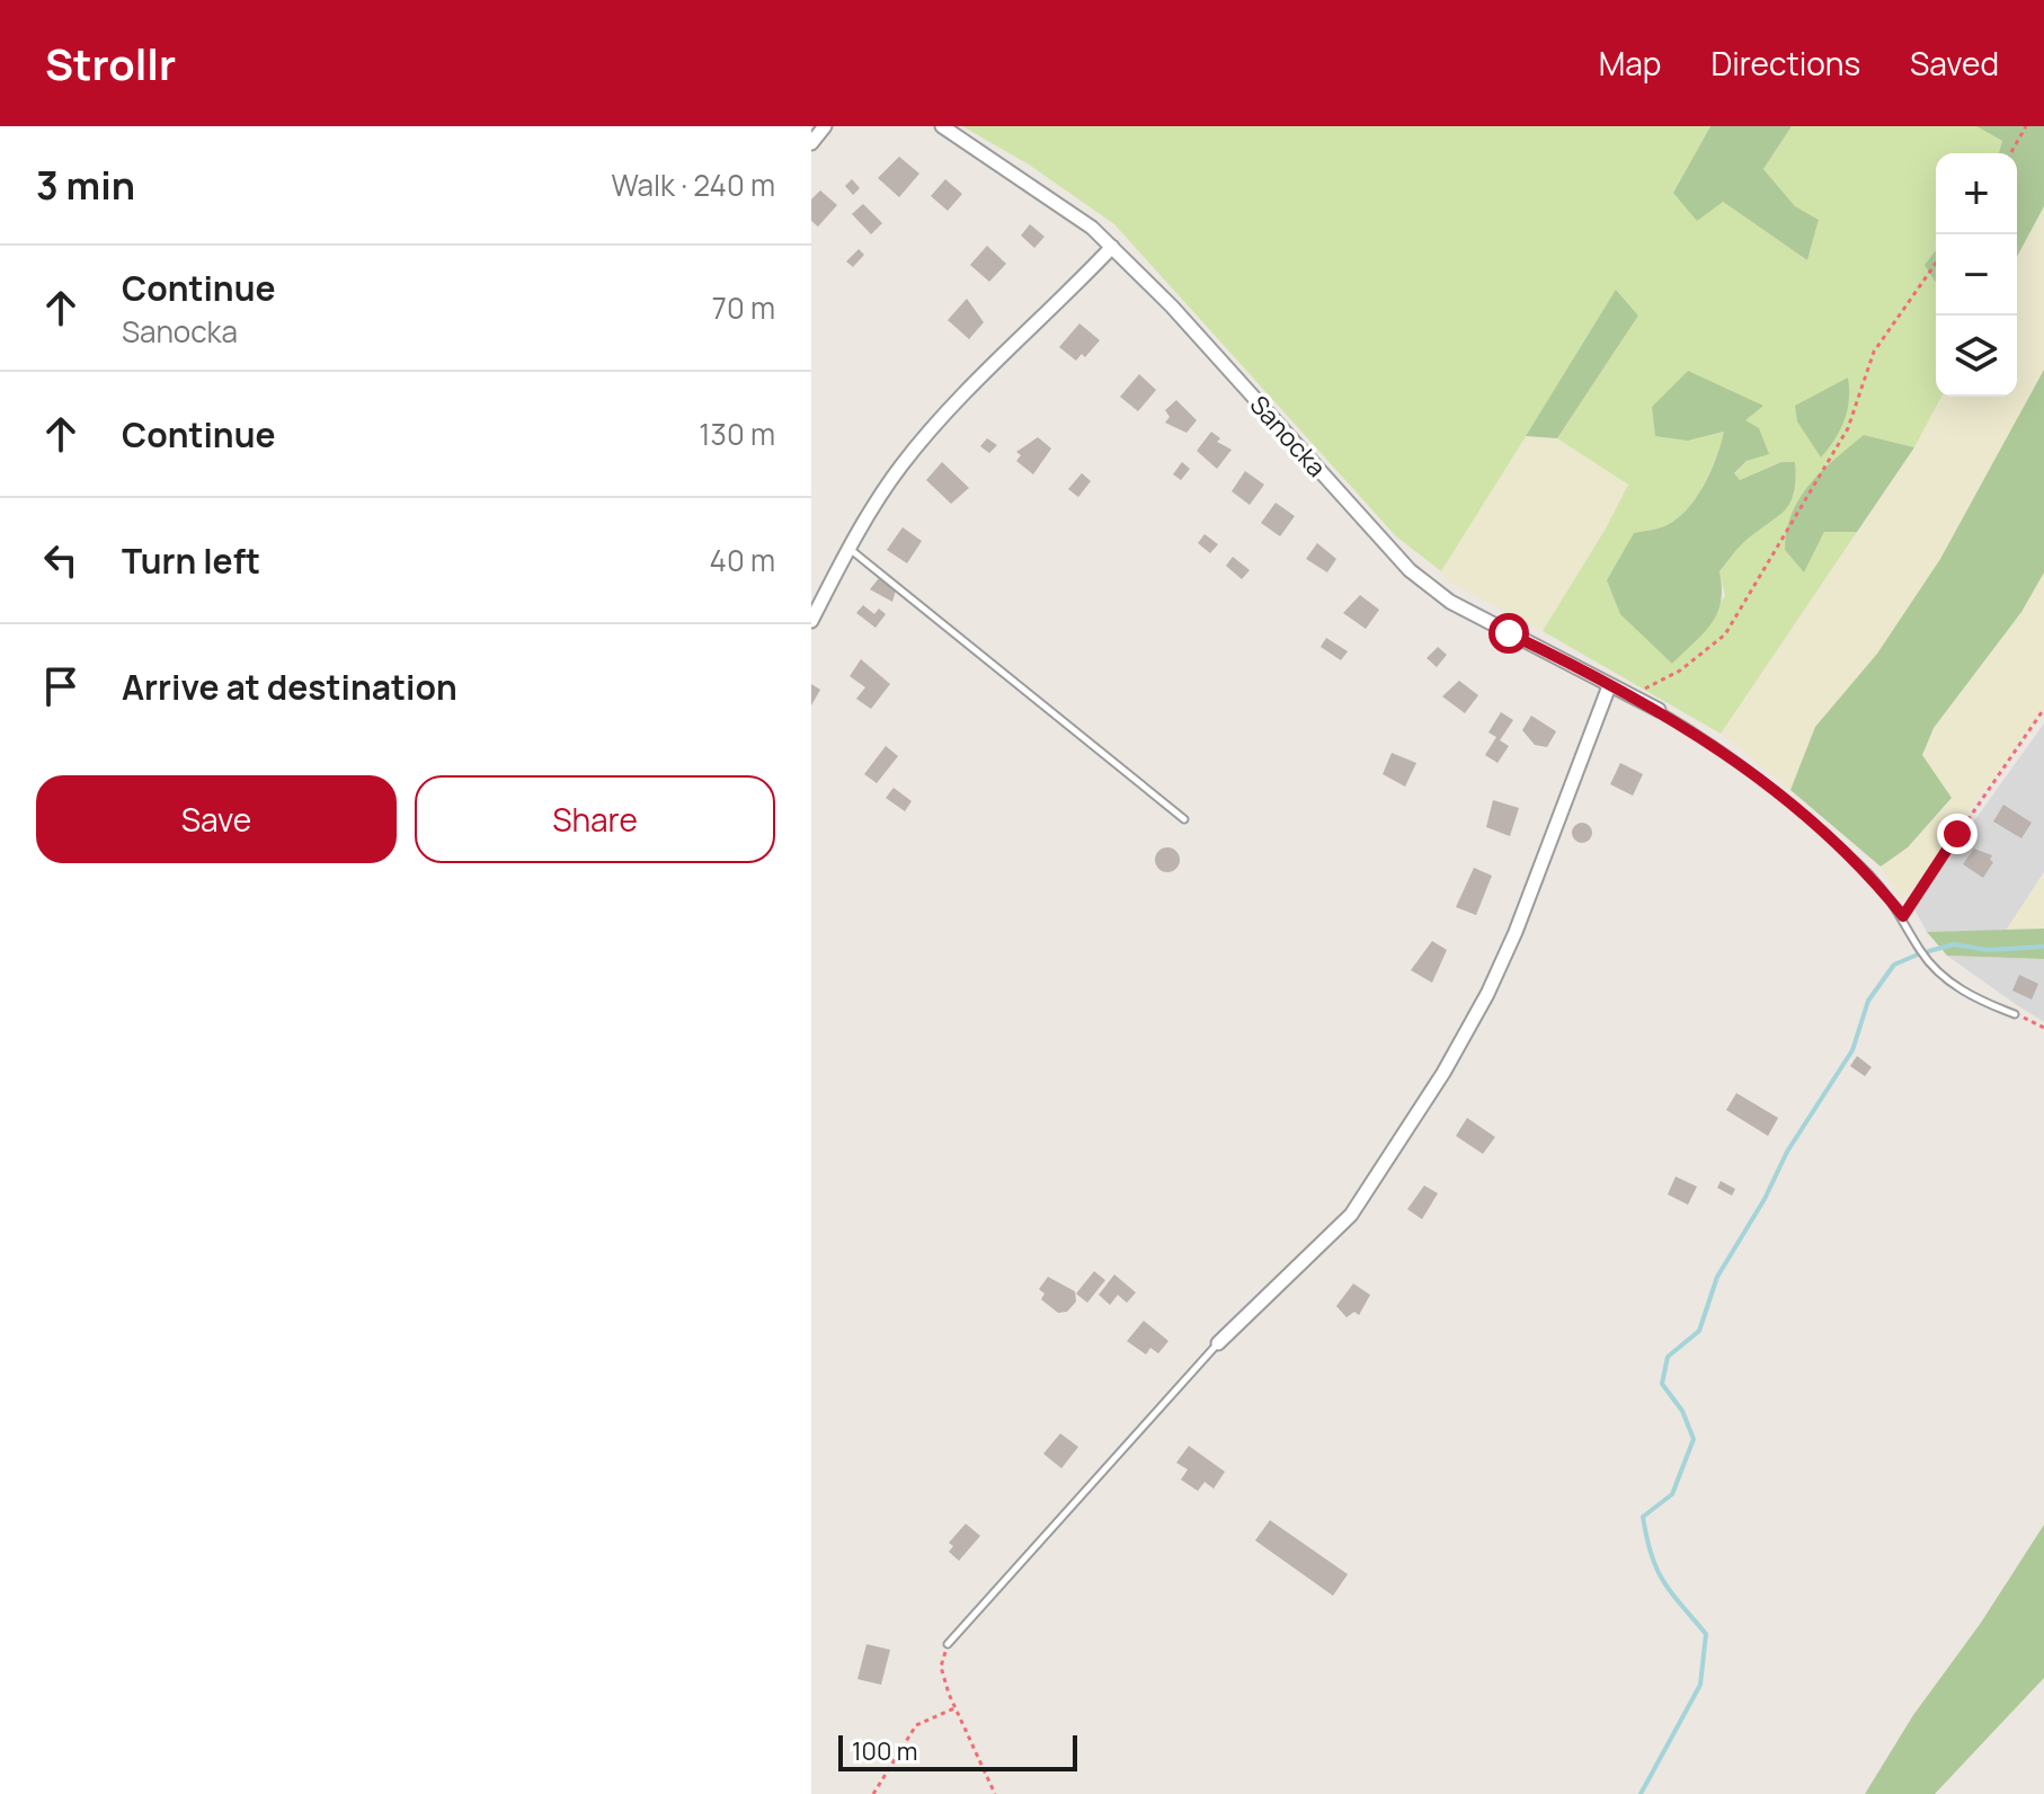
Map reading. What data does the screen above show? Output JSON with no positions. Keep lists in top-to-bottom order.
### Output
{
  "streets": {
    "street": ["Sanocka"]
  },
  "scale_bar": "100 m",
  "page": {
    "header": "Strollr",
    "nav": ["Map", "Directions", "Saved"],
    "heading": ["3 min", "Walk · 240 m"],
    "map_buttons": ["+", "−"],
    "list": [
      ["Continue", "Sanocka", "70 m"],
      ["Continue", "130 m"],
      ["Turn left", "40 m"],
      "Arrive at destination"
    ],
    "buttons": ["Save", "Share"],
    "scale": "100 m"
  }
}
